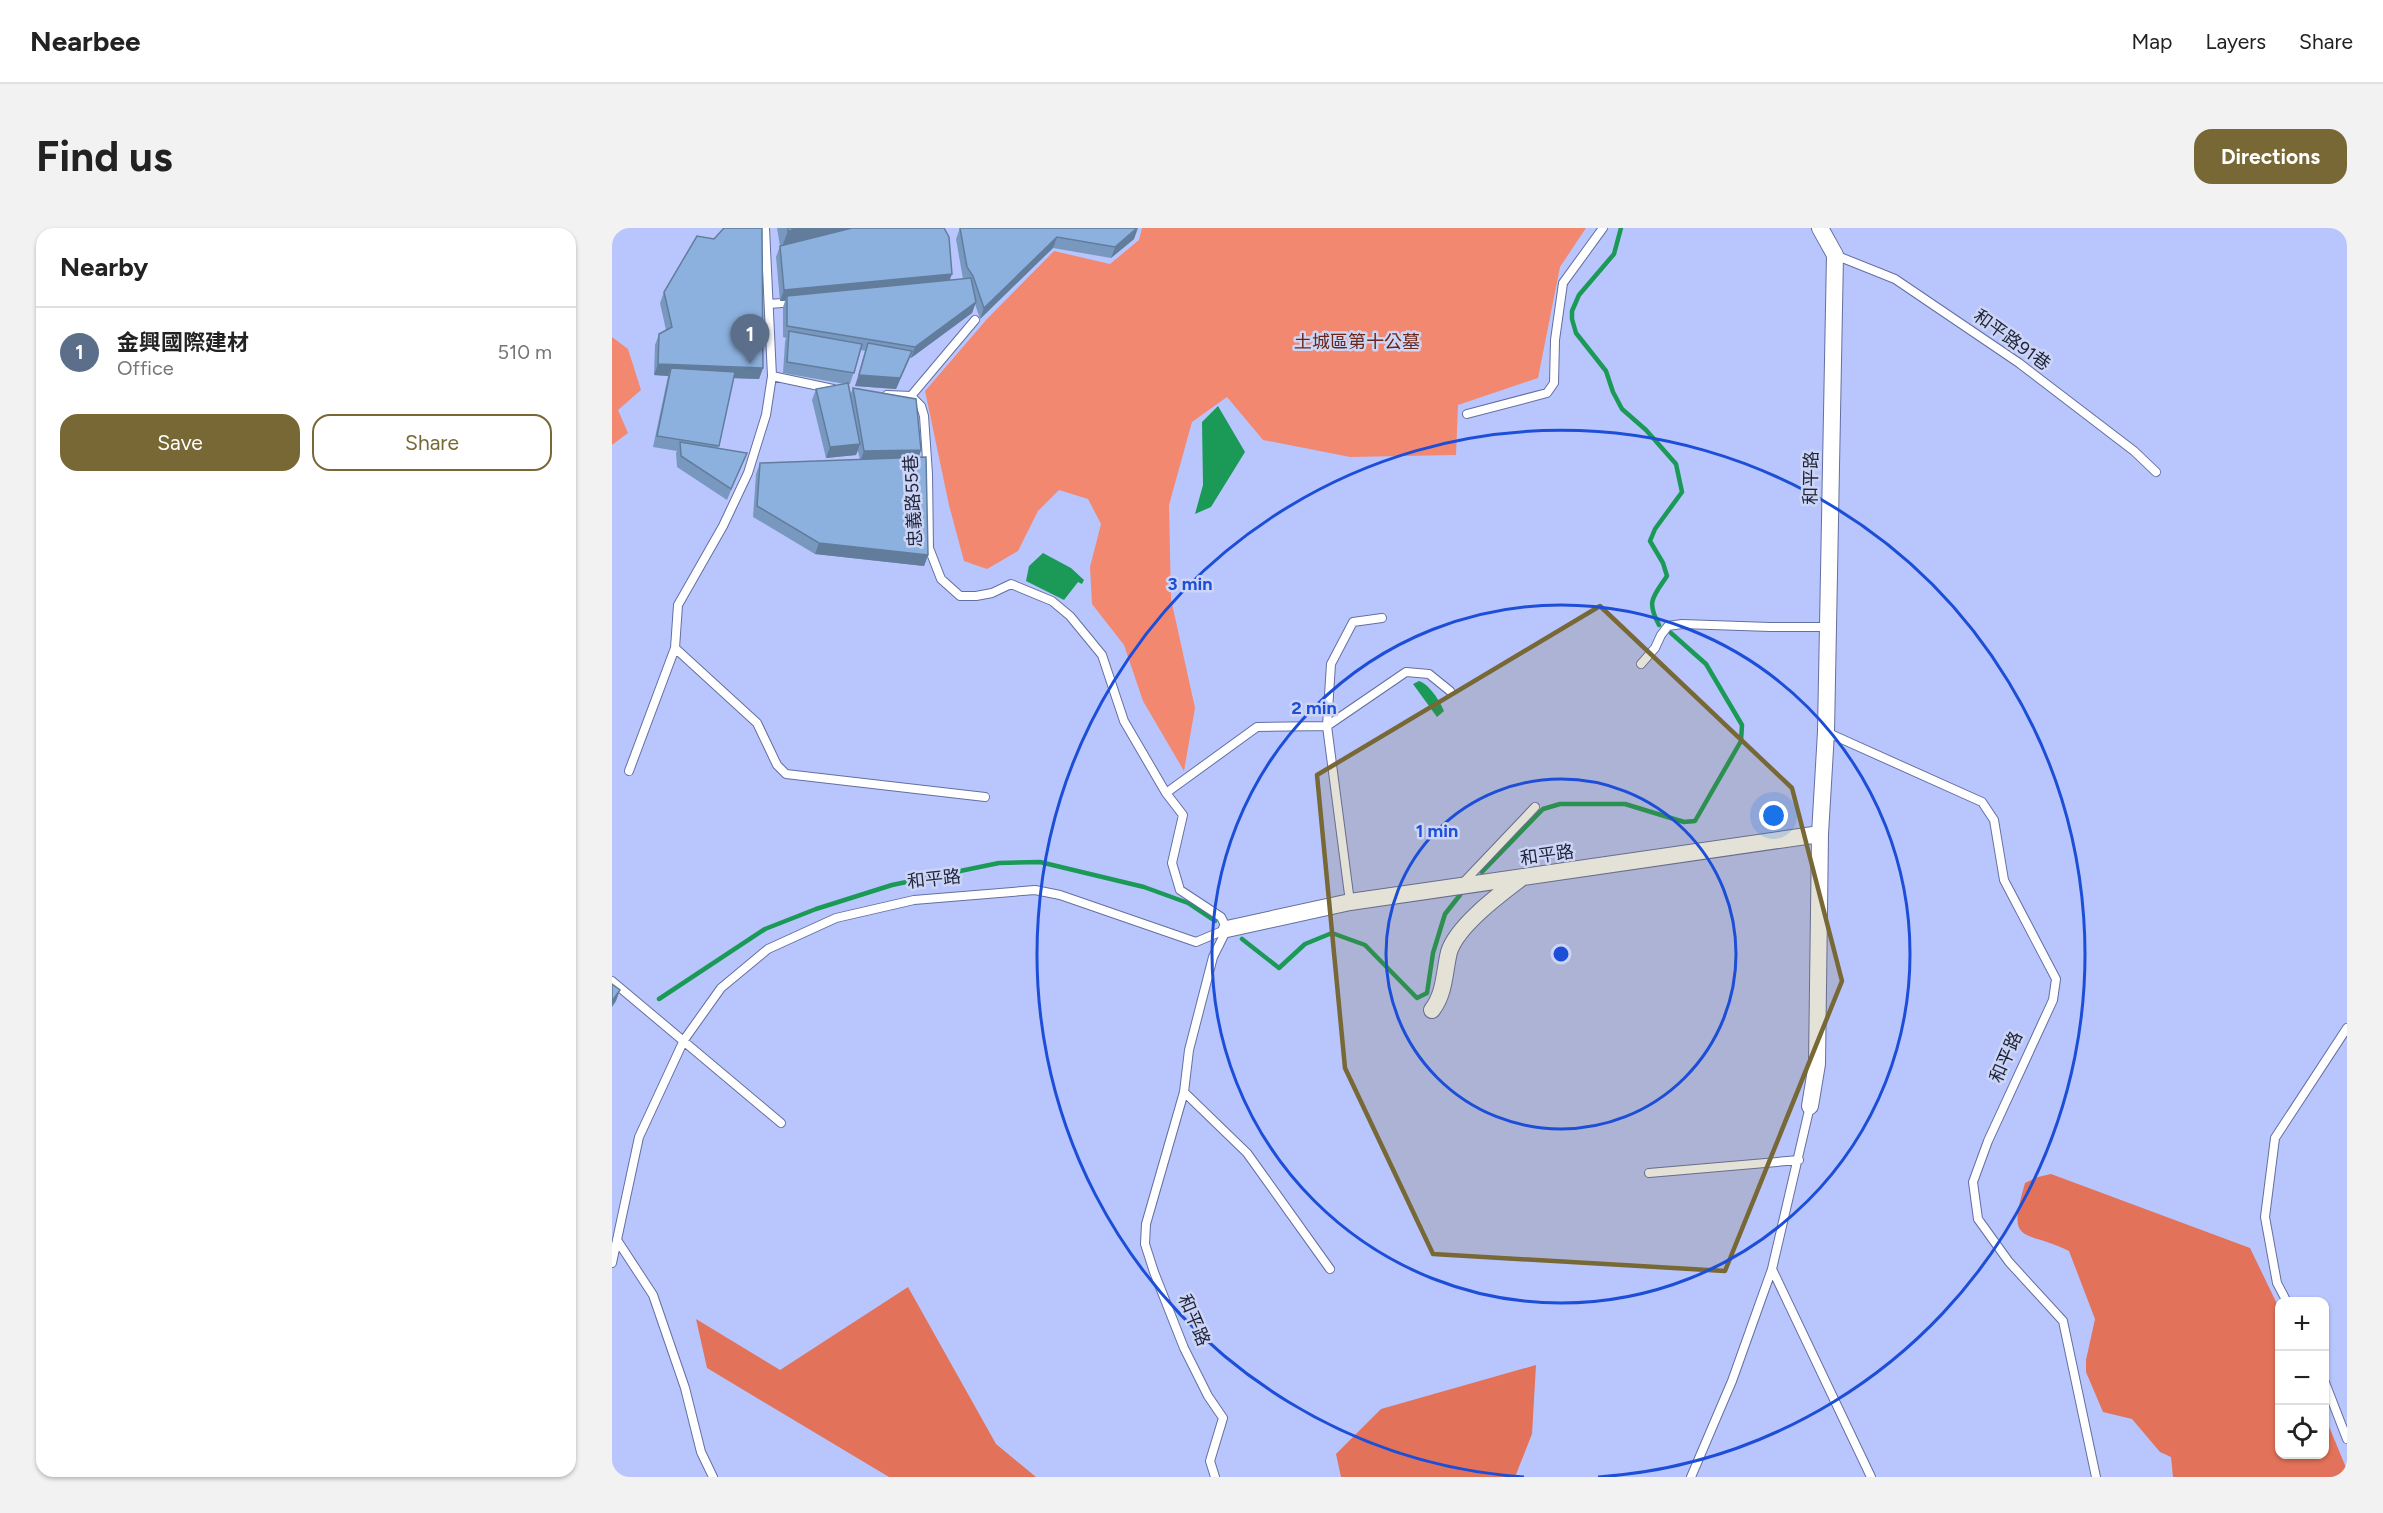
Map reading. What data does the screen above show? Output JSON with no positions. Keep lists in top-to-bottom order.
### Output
{
  "streets": {
    "street": ["和平路"],
    "lane": ["和平路91巷", "忠義路55巷"]
  },
  "crossings": [
    ["和平路91巷", "和平路"]
  ],
  "parks": ["土城區第十公墓"],
  "page": {
    "header": "Nearbee",
    "nav": ["Map", "Layers", "Share"],
    "buttons": [
      "Directions",
      ["Save", "Share"]
    ],
    "title": "Find us",
    "heading": "Nearby",
    "list": [
      {
        "mark": "1",
        "name": "金興國際建材",
        "note": "Office",
        "value": "510 m"
      }
    ],
    "pins": "1",
    "map_buttons": ["+", "−"]
  },
  "rings": ["3 min", "2 min", "1 min"]
}
